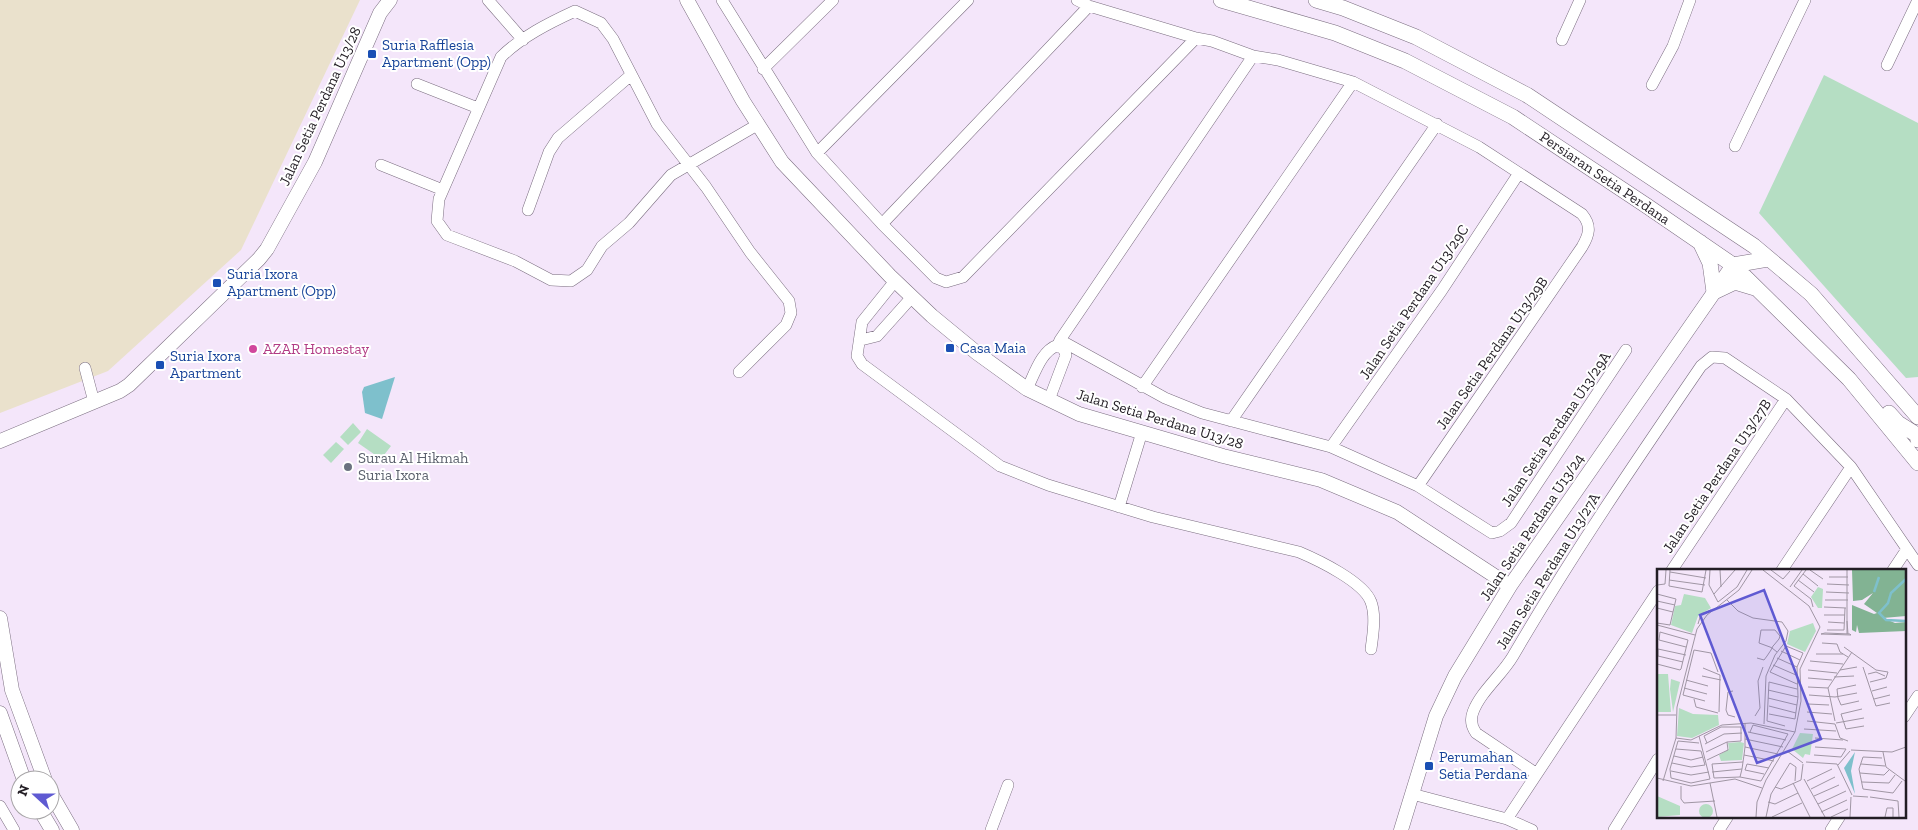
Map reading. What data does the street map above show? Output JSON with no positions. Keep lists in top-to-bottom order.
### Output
{
  "streets": {
    "main road": ["Persiaran Setia Perdana"],
    "street": [
      "Jalan Setia Perdana U13/28",
      "Jalan Setia Perdana U13/29C",
      "Jalan Setia Perdana U13/29B",
      "Jalan Setia Perdana U13/29A",
      "Jalan Setia Perdana U13/27B",
      "Jalan Setia Perdana U13/24",
      "Jalan Setia Perdana U13/27A"
    ]
  },
  "crossings": [
    ["Jalan Setia Perdana U13/28", "Jalan Setia Perdana U13/24"],
    ["Persiaran Setia Perdana", "Jalan Setia Perdana U13/24"],
    ["Jalan Setia Perdana U13/29C", "Jalan Setia Perdana U13/29B"],
    ["Jalan Setia Perdana U13/29B", "Jalan Setia Perdana U13/29A"],
    ["Jalan Setia Perdana U13/27B", "Jalan Setia Perdana U13/27A"]
  ],
  "places": {
    "transit": [
      "Suria Rafflesia Apartment (Opp)",
      "Suria Ixora Apartment (Opp)",
      "Casa Maia",
      "Suria Ixora Apartment",
      "Perumahan Setia Perdana"
    ],
    "other": ["AZAR Homestay", "Surau Al Hikmah Suria Ixora"]
  },
  "north": "left"
}
